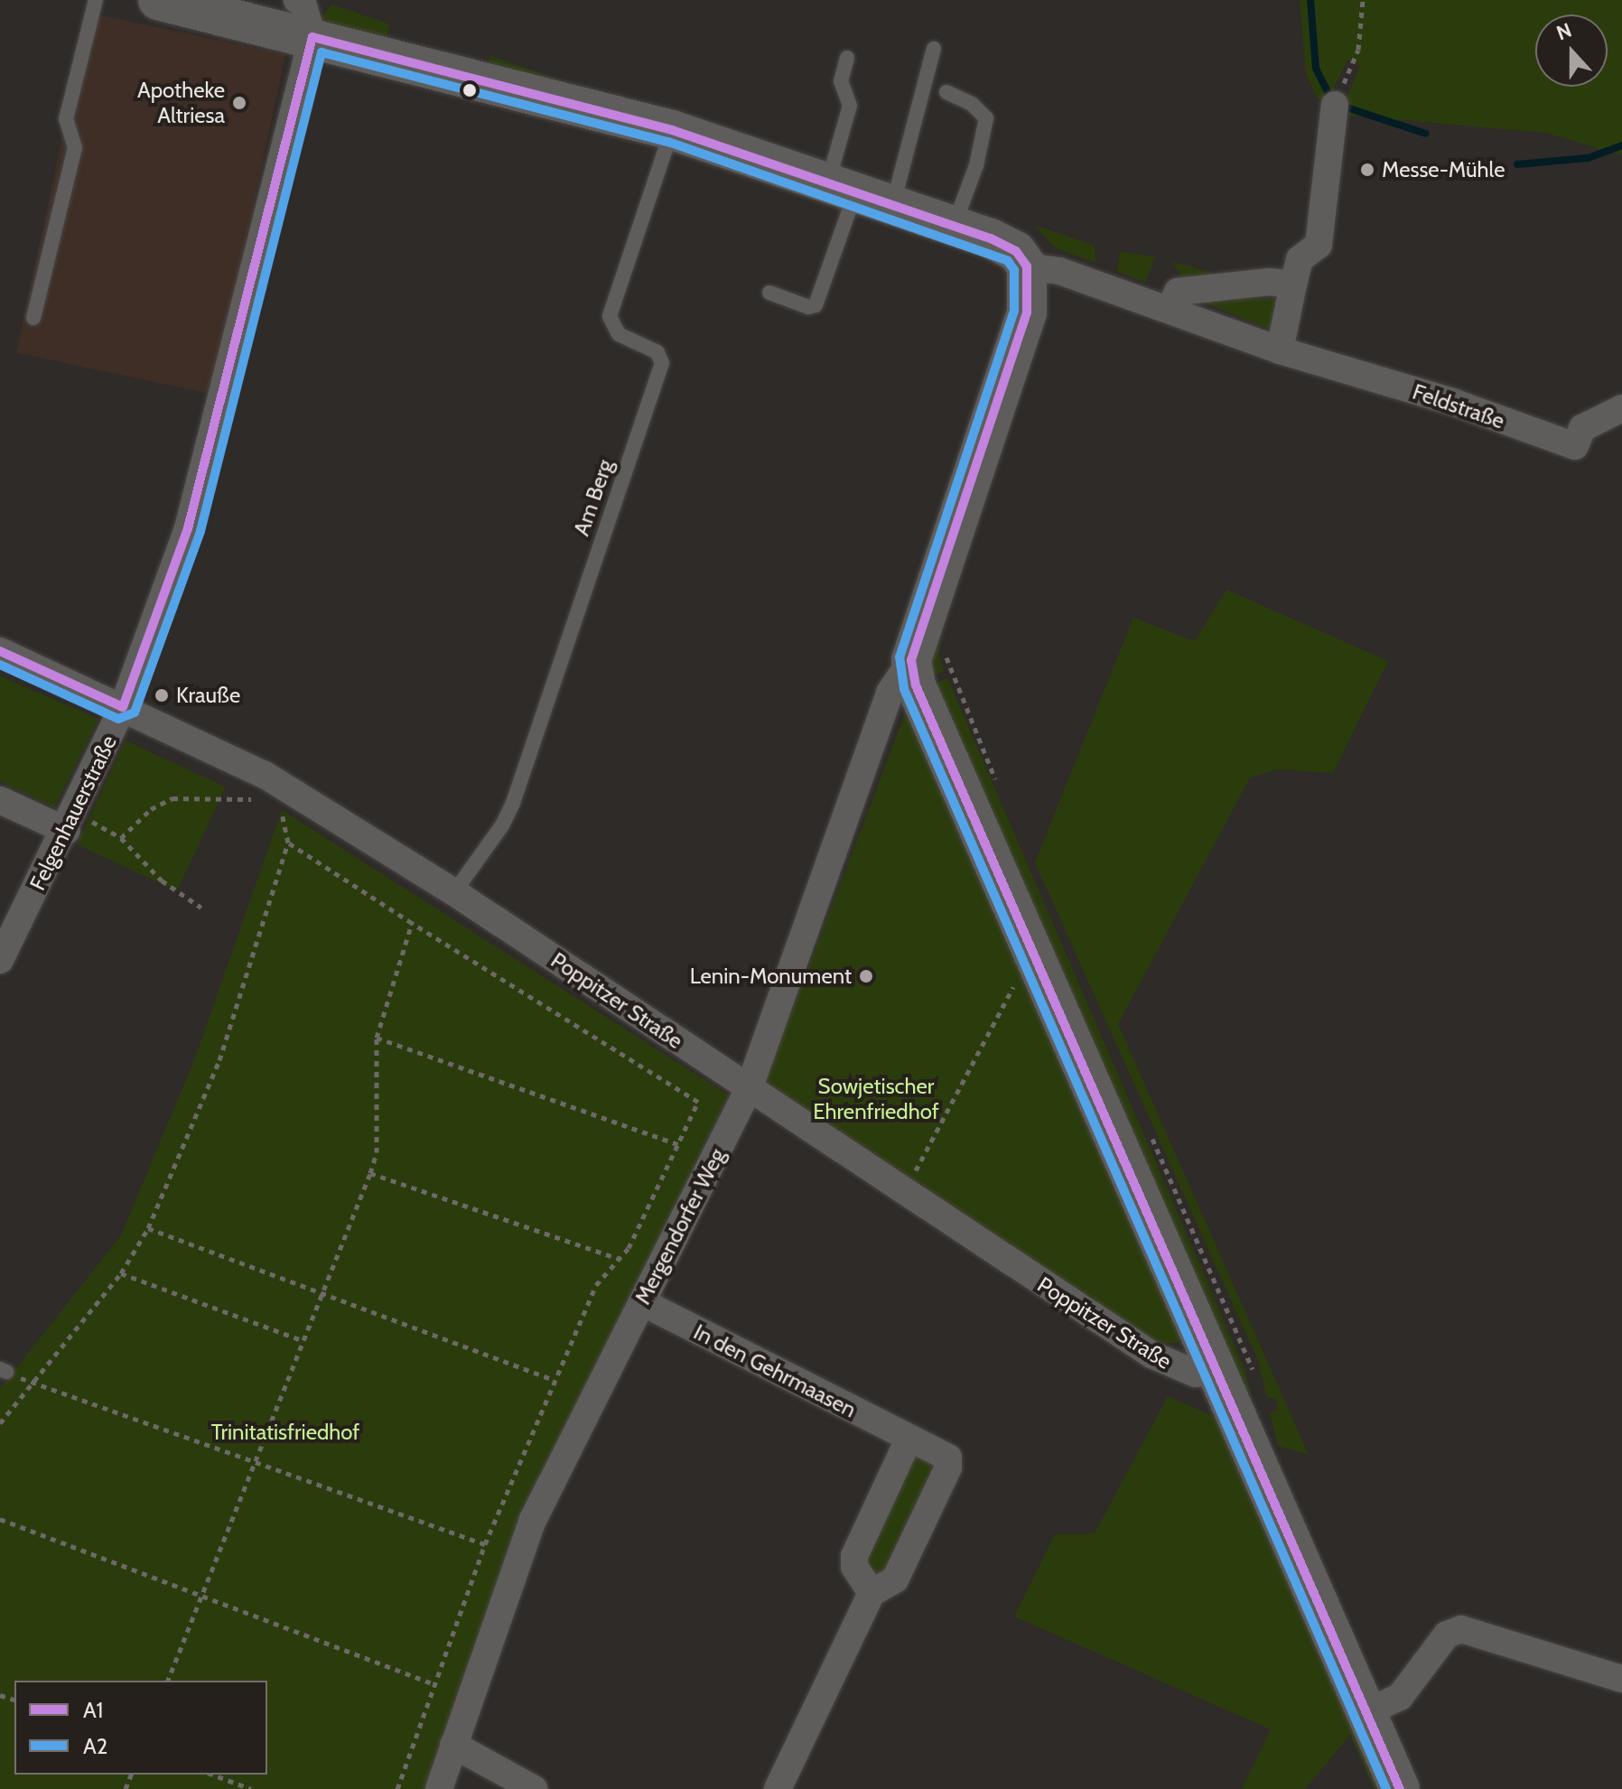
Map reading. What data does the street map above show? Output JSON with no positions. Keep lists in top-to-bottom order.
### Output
{
  "streets": {
    "street": [
      "Feldstraße",
      "Felgenhauerstraße",
      "Poppitzer Straße",
      "Mergendorfer Weg",
      "In den Gehrmaasen"
    ],
    "lane": ["Am Berg"]
  },
  "crossings": [
    ["Am Berg", "Poppitzer Straße"],
    ["Felgenhauerstraße", "Poppitzer Straße"],
    ["Poppitzer Straße", "Mergendorfer Weg"],
    ["Mergendorfer Weg", "In den Gehrmaasen"]
  ],
  "parks": ["Sowjetischer Ehrenfriedhof", "Trinitatisfriedhof"],
  "places": [
    "Apotheke Altriesa",
    "Messe-Mühle",
    "Krauße",
    "Lenin-Monument"
  ],
  "lines": ["transit line A1", "transit line A2"],
  "legend": ["A1", "A2"],
  "north": "top"
}
